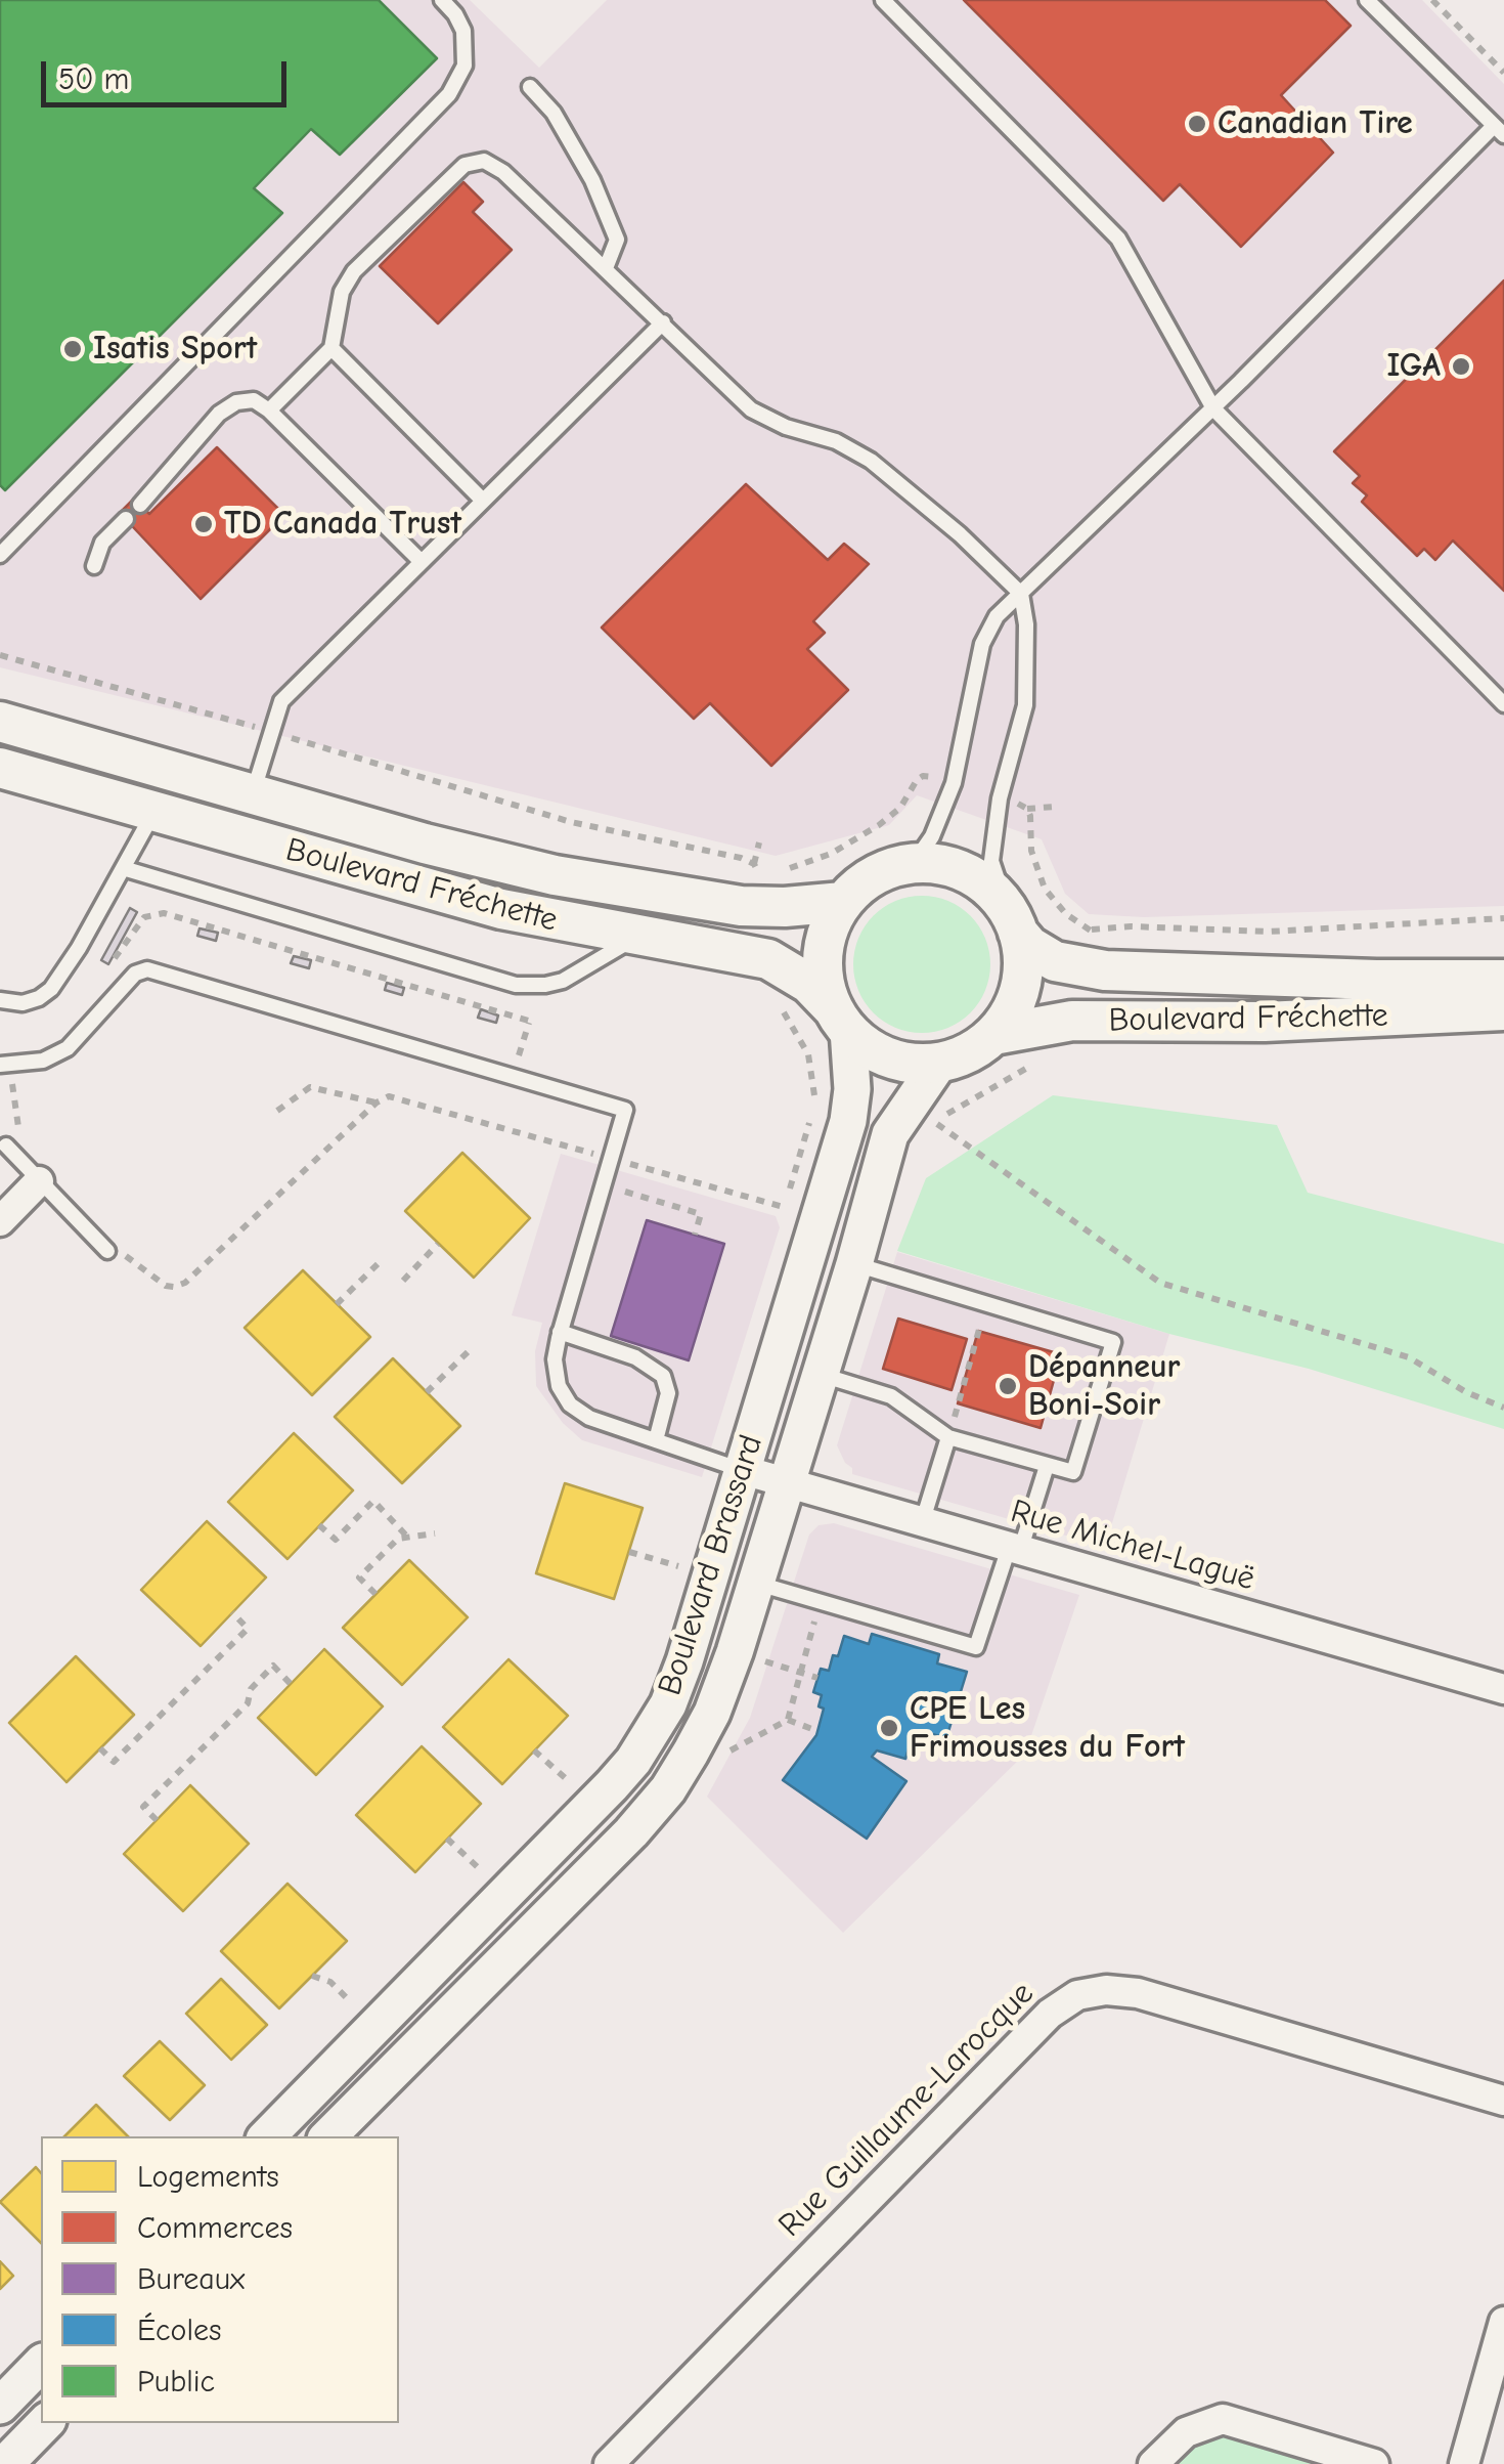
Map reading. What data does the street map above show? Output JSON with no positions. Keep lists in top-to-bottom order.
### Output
{
  "streets": {
    "main road": ["Boulevard Fréchette"],
    "street": ["Rue Michel-Laguë", "Boulevard Brassard", "Rue Guillaume-Larocque"]
  },
  "crossings": [
    ["Boulevard Fréchette", "Boulevard Brassard"],
    ["Rue Michel-Laguë", "Boulevard Brassard"]
  ],
  "places": [
    "Canadian Tire",
    "Isatis Sport",
    "IGA",
    "TD Canada Trust",
    "Dépanneur Boni-Soir",
    "CPE Les Frimousses du Fort"
  ],
  "legend": [
    "Logements",
    "Commerces",
    "Bureaux",
    "Écoles",
    "Public"
  ],
  "scale_bar": "50 m"
}
